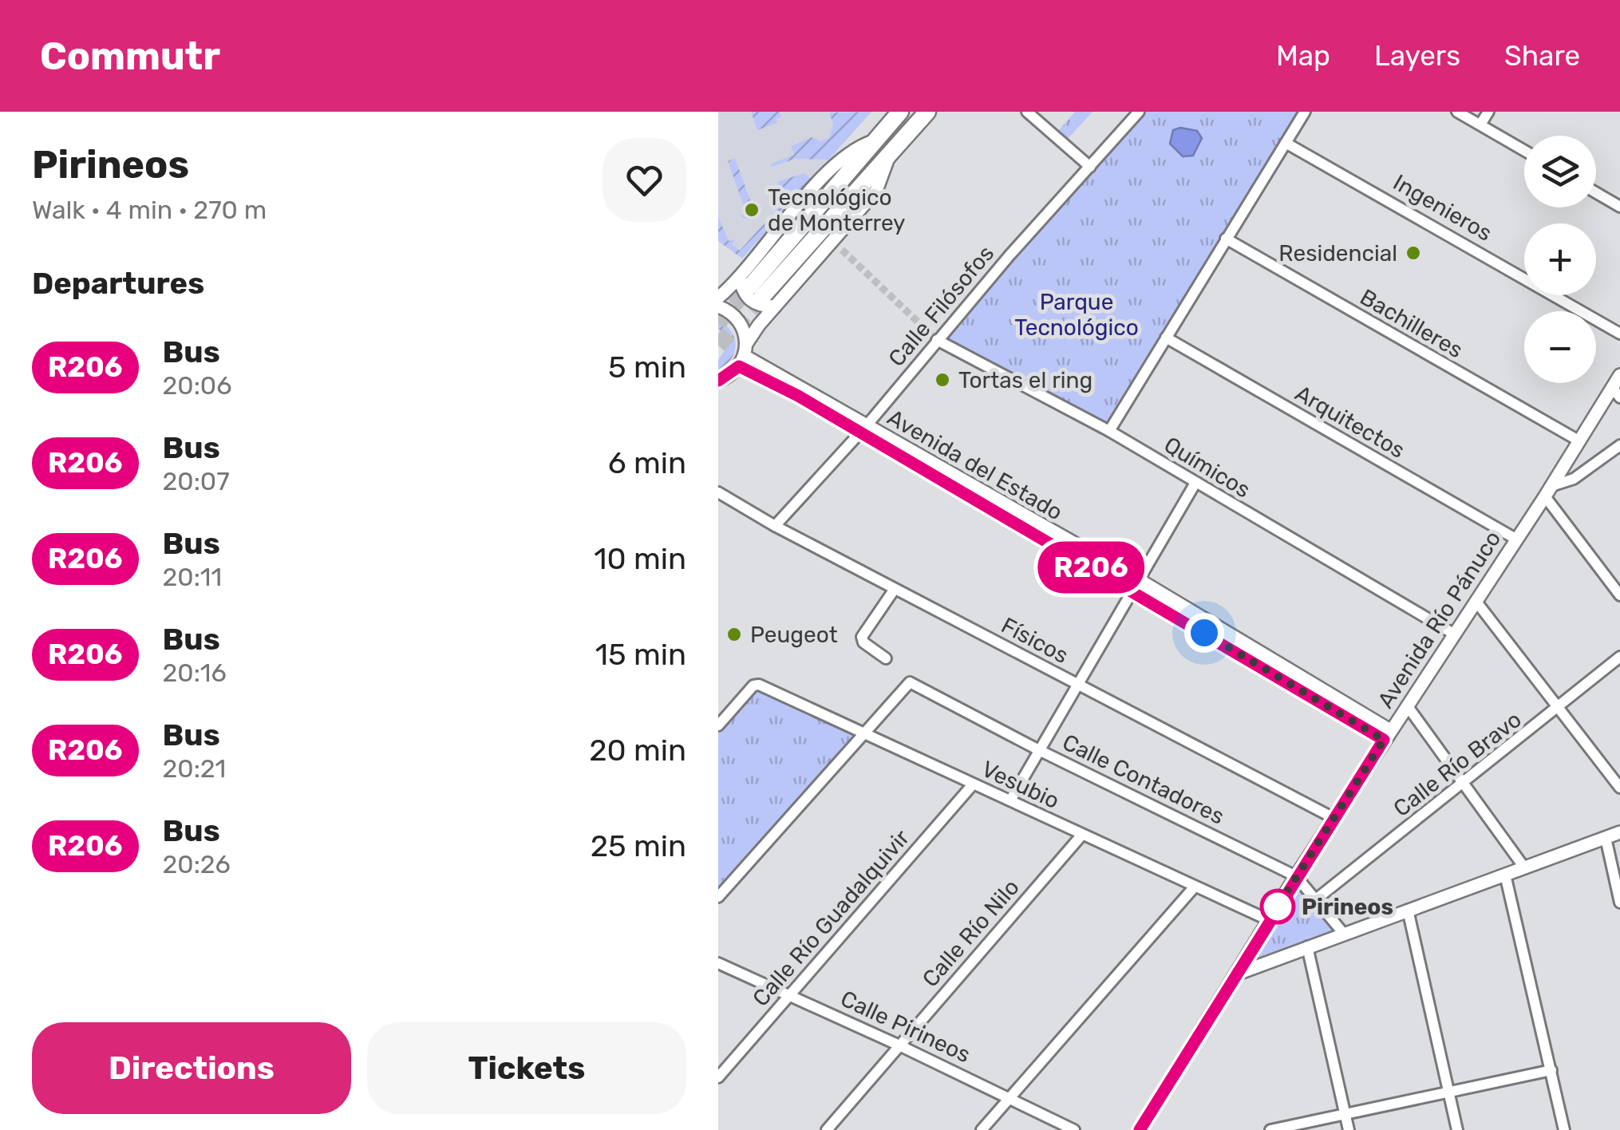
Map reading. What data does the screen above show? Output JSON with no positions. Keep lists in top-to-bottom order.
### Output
{
  "streets": {
    "street": [
      "Ingenieros",
      "Calle Filósofos",
      "Bachilleres",
      "Arquitectos",
      "Avenida del Estado",
      "Químicos",
      "Avenida Río Pánuco",
      "Físicos",
      "Calle Río Bravo",
      "Calle Contadores",
      "Vesubio",
      "Calle Río Guadalquivir",
      "Calle Río Nilo",
      "Calle Pirineos"
    ]
  },
  "crossings": [
    ["Calle Filósofos", "Avenida del Estado"],
    ["Calle Filósofos", "Químicos"],
    ["Calle Filósofos", "Físicos"],
    ["Bachilleres", "Avenida Río Pánuco"],
    ["Arquitectos", "Avenida Río Pánuco"],
    ["Avenida del Estado", "Avenida Río Pánuco"],
    ["Químicos", "Avenida Río Pánuco"],
    ["Avenida Río Pánuco", "Físicos"],
    ["Avenida Río Pánuco", "Calle Contadores"],
    ["Avenida Río Pánuco", "Vesubio"],
    ["Calle Río Bravo", "Calle Contadores"],
    ["Calle Contadores", "Vesubio"],
    ["Vesubio", "Calle Río Guadalquivir"],
    ["Vesubio", "Calle Río Nilo"],
    ["Calle Río Guadalquivir", "Calle Pirineos"],
    ["Calle Río Nilo", "Calle Pirineos"]
  ],
  "parks": ["Parque Tecnológico"],
  "places": [
    "Tecnológico de Monterrey",
    "Residencial",
    "Tortas el ring",
    "Peugeot",
    "Pirineos"
  ],
  "lines": ["bus line R206"],
  "page": {
    "header": "Commutr",
    "nav": ["Map", "Layers", "Share"],
    "heading": [
      ["Pirineos", "Walk · 4 min · 270 m"],
      "Departures"
    ],
    "on_map": "R206",
    "map_buttons": ["+", "−"],
    "list": [
      {
        "mark": "R206",
        "name": "Bus",
        "note": "20:06",
        "value": "5 min"
      },
      {
        "mark": "R206",
        "name": "Bus",
        "note": "20:07",
        "value": "6 min"
      },
      {
        "mark": "R206",
        "name": "Bus",
        "note": "20:11",
        "value": "10 min"
      },
      {
        "mark": "R206",
        "name": "Bus",
        "note": "20:16",
        "value": "15 min"
      },
      {
        "mark": "R206",
        "name": "Bus",
        "note": "20:21",
        "value": "20 min"
      },
      {
        "mark": "R206",
        "name": "Bus",
        "note": "20:26",
        "value": "25 min"
      }
    ],
    "buttons": ["Directions", "Tickets"]
  }
}
